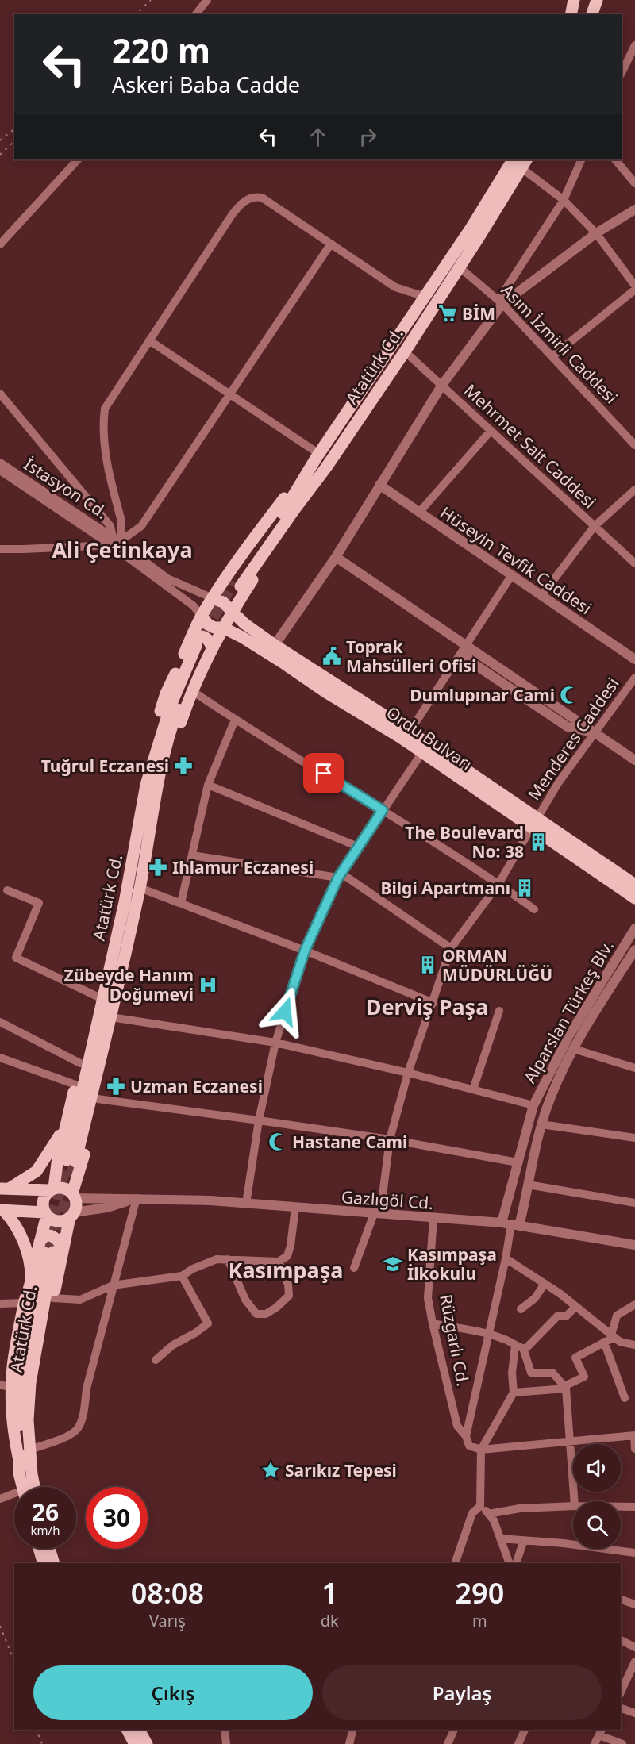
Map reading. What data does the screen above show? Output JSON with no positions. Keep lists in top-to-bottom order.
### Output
{
  "streets": {
    "main road": ["Atatürk Cd.", "Ordu Bulvarı"],
    "street": [
      "Asım İzmirli Caddesi",
      "Mehrmet Sait Caddesi",
      "İstasyon Cd.",
      "Hüseyin Tevfik Caddesi",
      "Menderes Caddesi",
      "Alparslan Türkeş Blv.",
      "Gazlıgöl Cd.",
      "Rüzgarlı Cd."
    ]
  },
  "crossings": [
    ["Asım İzmirli Caddesi", "Atatürk Cd."],
    ["Atatürk Cd.", "Mehrmet Sait Caddesi"],
    ["İstasyon Cd.", "Ordu Bulvarı"],
    ["Ordu Bulvarı", "Menderes Caddesi"],
    ["Menderes Caddesi", "Gazlıgöl Cd."],
    ["Alparslan Türkeş Blv.", "Gazlıgöl Cd."],
    ["Gazlıgöl Cd.", "Rüzgarlı Cd."]
  ],
  "districts": ["Ali Çetinkaya", "Derviş Paşa", "Kasımpaşa"],
  "places": {
    "supermarket": ["BİM"],
    "public building": ["Toprak Mahsülleri Ofisi"],
    "mosque": ["Dumlupınar Cami", "Hastane Cami"],
    "pharmacy": ["Tuğrul Eczanesi", "Ihlamur Eczanesi", "Uzman Eczanesi"],
    "building": ["The Boulevard No: 38", "Bilgi Apartmanı", "ORMAN MÜDÜRLÜĞÜ"],
    "hospital": ["Zübeyde Hanım Doğumevi"],
    "school or university": ["Kasımpaşa İlkokulu"],
    "place": ["Sarıkız Tepesi"]
  },
  "page": {
    "turn": ["220 m", "Askeri Baba Cadde"],
    "speed": "26 km/h",
    "limit": "30",
    "eta": [
      "08:08",
      "Varış",
      "1",
      "dk",
      "290",
      "m"
    ],
    "buttons": ["Çıkış", "Paylaş"]
  }
}
